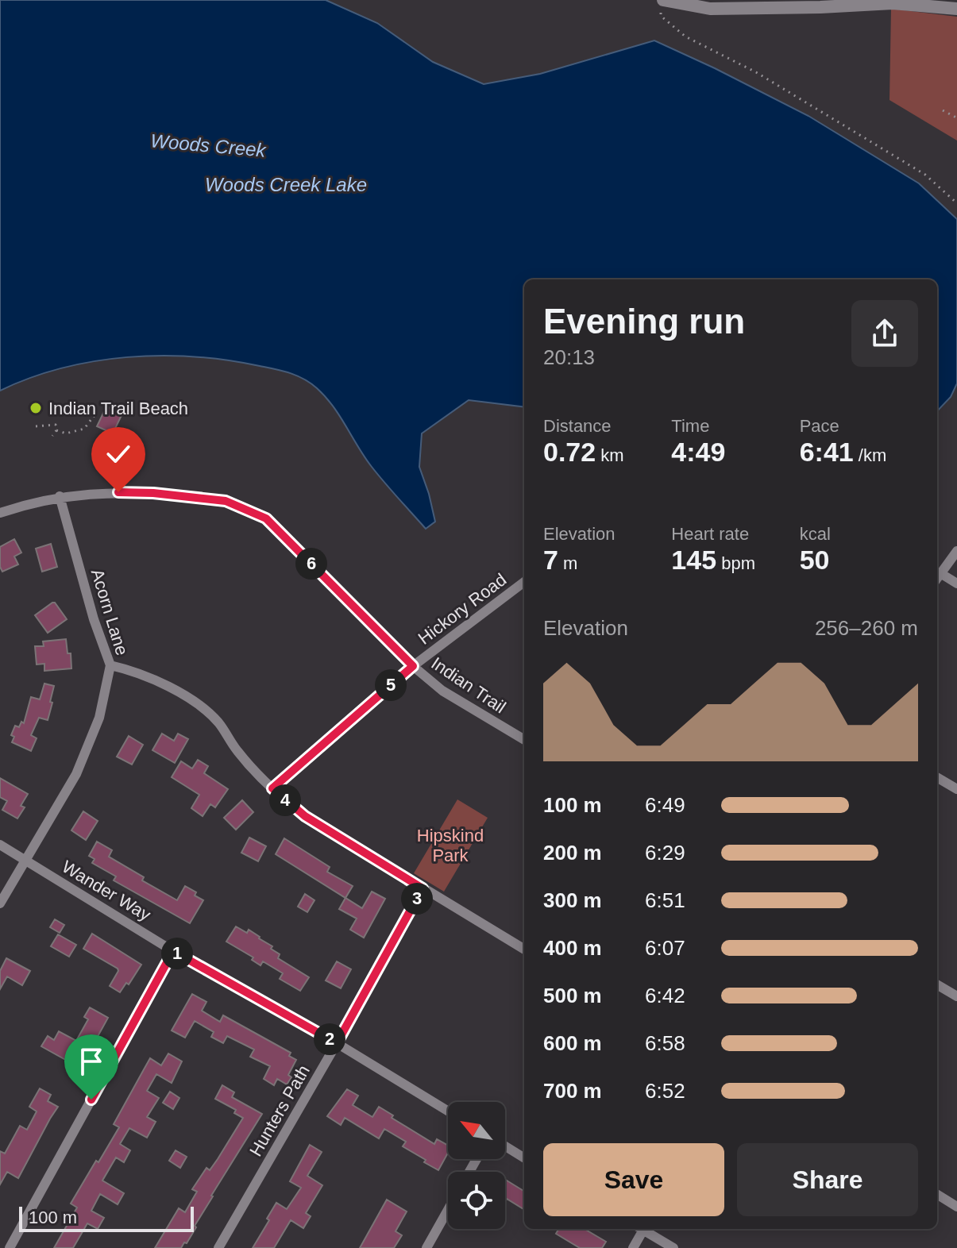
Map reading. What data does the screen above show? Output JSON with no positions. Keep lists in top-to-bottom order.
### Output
{
  "streets": {
    "street": [
      "Hickory Road",
      "Acorn Lane",
      "Indian Trail",
      "Wander Way",
      "Hunters Path"
    ]
  },
  "crossings": [
    ["Hickory Road", "Indian Trail"],
    ["Acorn Lane", "Indian Trail"],
    ["Acorn Lane", "Wander Way"],
    ["Wander Way", "Hunters Path"]
  ],
  "water": ["Woods Creek", "Woods Creek Lake"],
  "parks": ["Hipskind Park"],
  "places": ["Indian Trail Beach"],
  "scale_bar": "100 m",
  "north": "top left",
  "page": {
    "heading": ["Evening run", "20:13"],
    "stats": [
      ["Distance", "0.72 km"],
      ["Time", "4:49"],
      ["Pace", "6:41 /km"],
      ["Elevation", "7 m"],
      ["Heart rate", "145 bpm"],
      ["kcal", "50"]
    ],
    "pins": [
      "6",
      "5",
      "4",
      "3",
      "1",
      "2"
    ],
    "chart": ["Elevation", "256–260 m"],
    "list": [
      {
        "name": "100 m",
        "note": "6:49"
      },
      {
        "name": "200 m",
        "note": "6:29"
      },
      {
        "name": "300 m",
        "note": "6:51"
      },
      {
        "name": "400 m",
        "note": "6:07"
      },
      {
        "name": "500 m",
        "note": "6:42"
      },
      {
        "name": "600 m",
        "note": "6:58"
      },
      {
        "name": "700 m",
        "note": "6:52"
      }
    ],
    "buttons": ["Save", "Share"],
    "scale": "100 m"
  }
}
